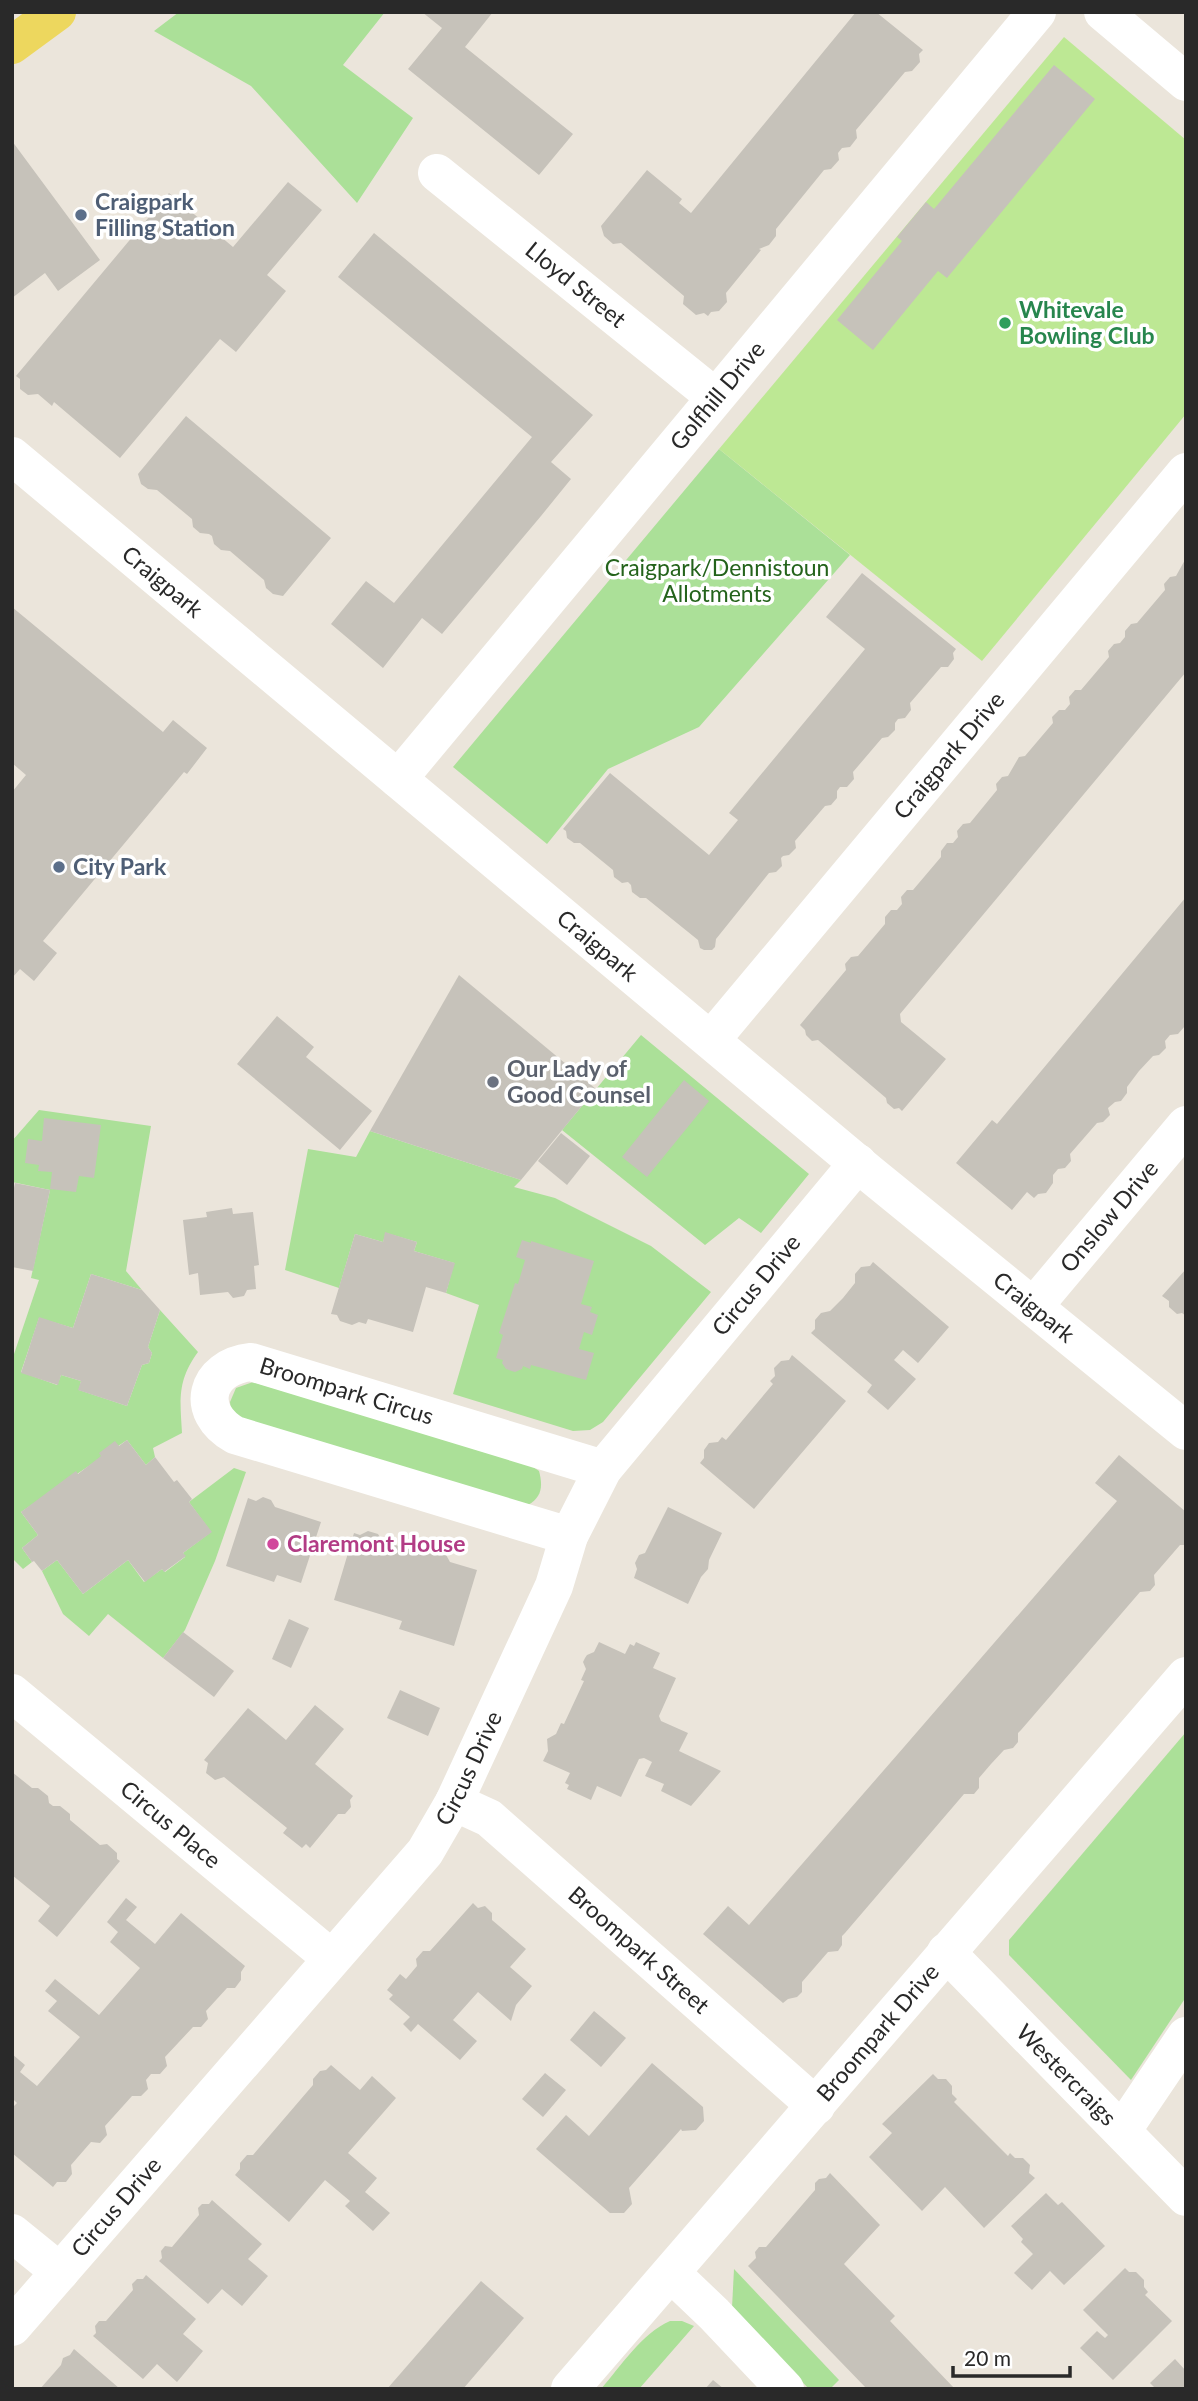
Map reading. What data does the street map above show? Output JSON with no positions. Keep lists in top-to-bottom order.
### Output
{
  "streets": {
    "street": [
      "Lloyd Street",
      "Golfhill Drive",
      "Craigpark",
      "Craigpark Drive",
      "Onslow Drive",
      "Circus Drive",
      "Broompark Circus",
      "Circus Place",
      "Broompark Street",
      "Broompark Drive",
      "Westercraigs"
    ]
  },
  "crossings": [
    ["Lloyd Street", "Golfhill Drive"],
    ["Golfhill Drive", "Craigpark"],
    ["Craigpark", "Craigpark Drive"],
    ["Craigpark", "Onslow Drive"],
    ["Craigpark", "Circus Drive"],
    ["Circus Drive", "Broompark Circus"],
    ["Circus Drive", "Circus Place"],
    ["Circus Drive", "Broompark Street"],
    ["Broompark Street", "Broompark Drive"],
    ["Broompark Drive", "Westercraigs"]
  ],
  "parks": ["Craigpark/Dennistoun Allotments"],
  "places": [
    "Craigpark Filling Station",
    "Whitevale Bowling Club",
    "City Park",
    "Our Lady of Good Counsel",
    "Claremont House"
  ],
  "scale_bar": "20 m"
}
